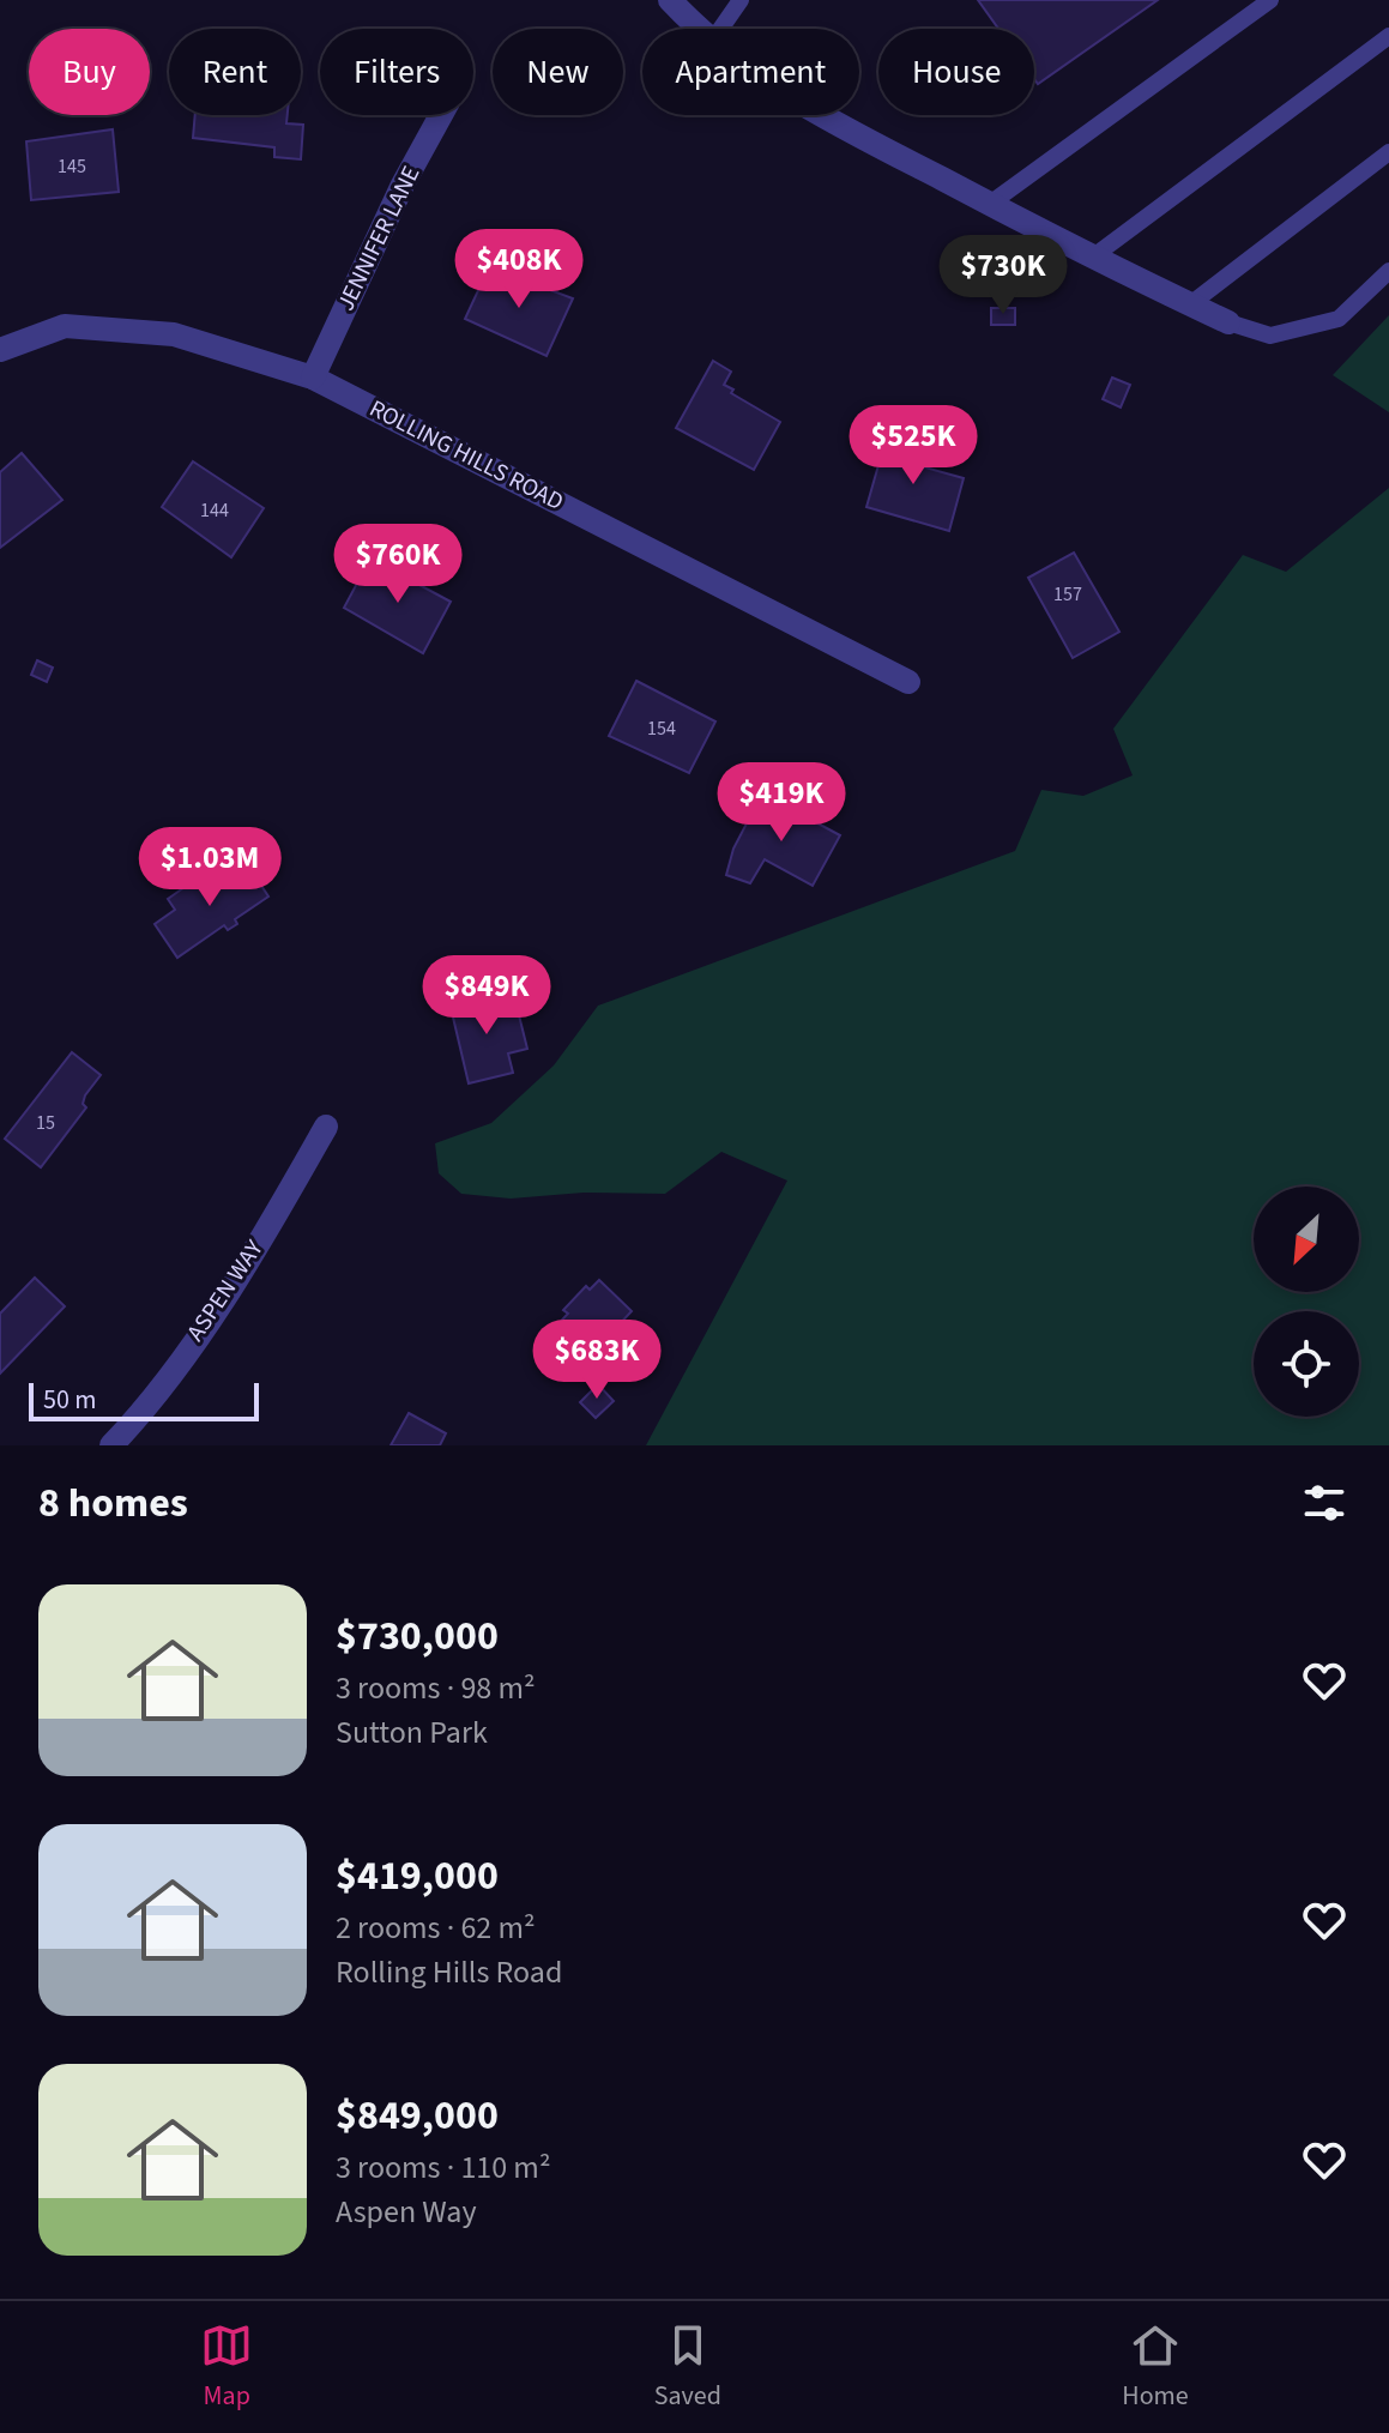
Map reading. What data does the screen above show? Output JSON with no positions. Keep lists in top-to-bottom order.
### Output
{
  "streets": {
    "street": ["JENNIFER LANE", "ROLLING HILLS ROAD", "ASPEN WAY"]
  },
  "crossings": [
    ["JENNIFER LANE", "ROLLING HILLS ROAD"]
  ],
  "house_numbers": [
    "145",
    "144",
    "157",
    "154",
    "15"
  ],
  "scale_bar": "50 m",
  "north": "bottom left",
  "page": {
    "chip": [
      "Buy",
      "Rent",
      "Filters",
      "New",
      "Apartment",
      "House"
    ],
    "price": [
      "$408K",
      "$730K",
      "$525K",
      "$760K",
      "$419K",
      "$1.03M",
      "$849K",
      "$683K"
    ],
    "scale": "50 m",
    "heading": "8 homes",
    "list": [
      {
        "name": "$730,000",
        "note": "3 rooms · 98 m² · Sutton Park"
      },
      {
        "name": "$419,000",
        "note": "2 rooms · 62 m² · Rolling Hills Road"
      },
      {
        "name": "$849,000",
        "note": "3 rooms · 110 m² · Aspen Way"
      }
    ],
    "tabs": ["Map", "Saved", "Home"]
  }
}
